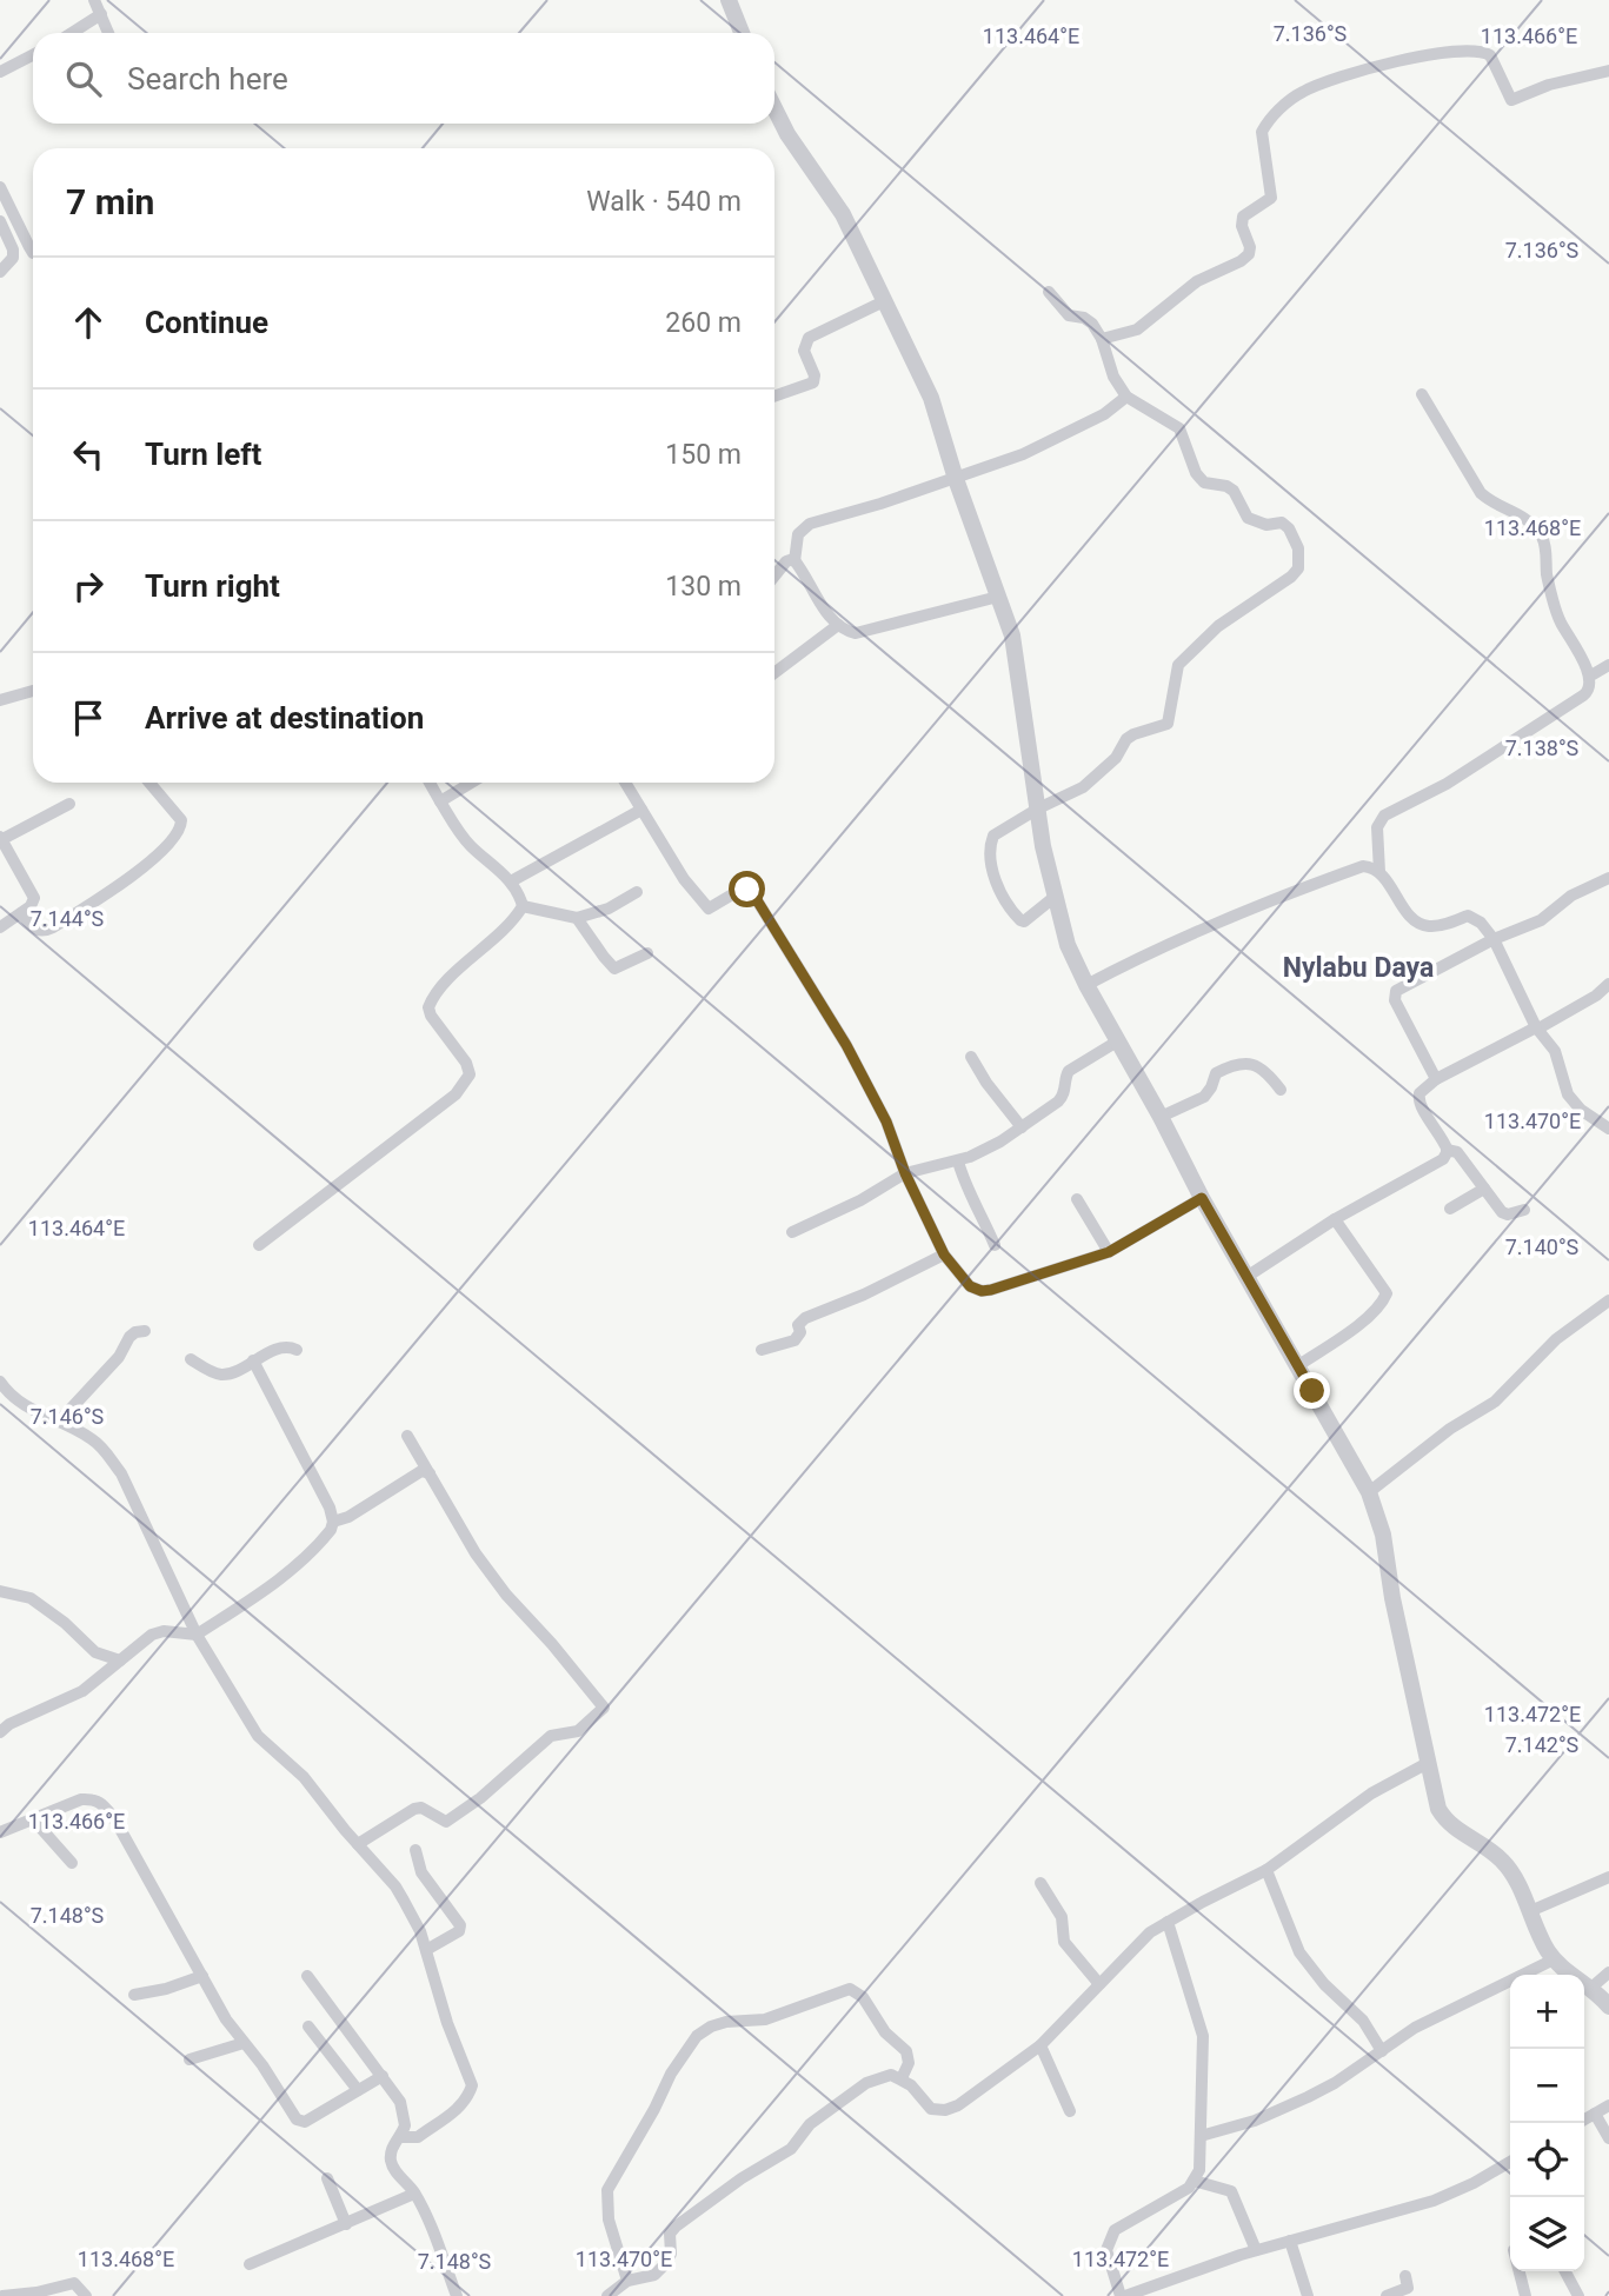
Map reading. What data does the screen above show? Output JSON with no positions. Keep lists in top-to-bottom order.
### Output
{
  "districts": ["Nylabu Daya"],
  "page": {
    "search": "Search here",
    "heading": ["7 min", "Walk · 540 m"],
    "list": [
      ["Continue", "260 m"],
      ["Turn left", "150 m"],
      ["Turn right", "130 m"],
      "Arrive at destination"
    ],
    "map_buttons": ["+", "−"]
  },
  "coordinates": [
    "7.136°S",
    "113.464°E",
    "113.466°E",
    "113.468°E",
    "7.138°S",
    "7.144°S",
    "113.470°E",
    "7.140°S",
    "7.146°S",
    "113.472°E",
    "7.142°S",
    "7.148°S"
  ]
}
